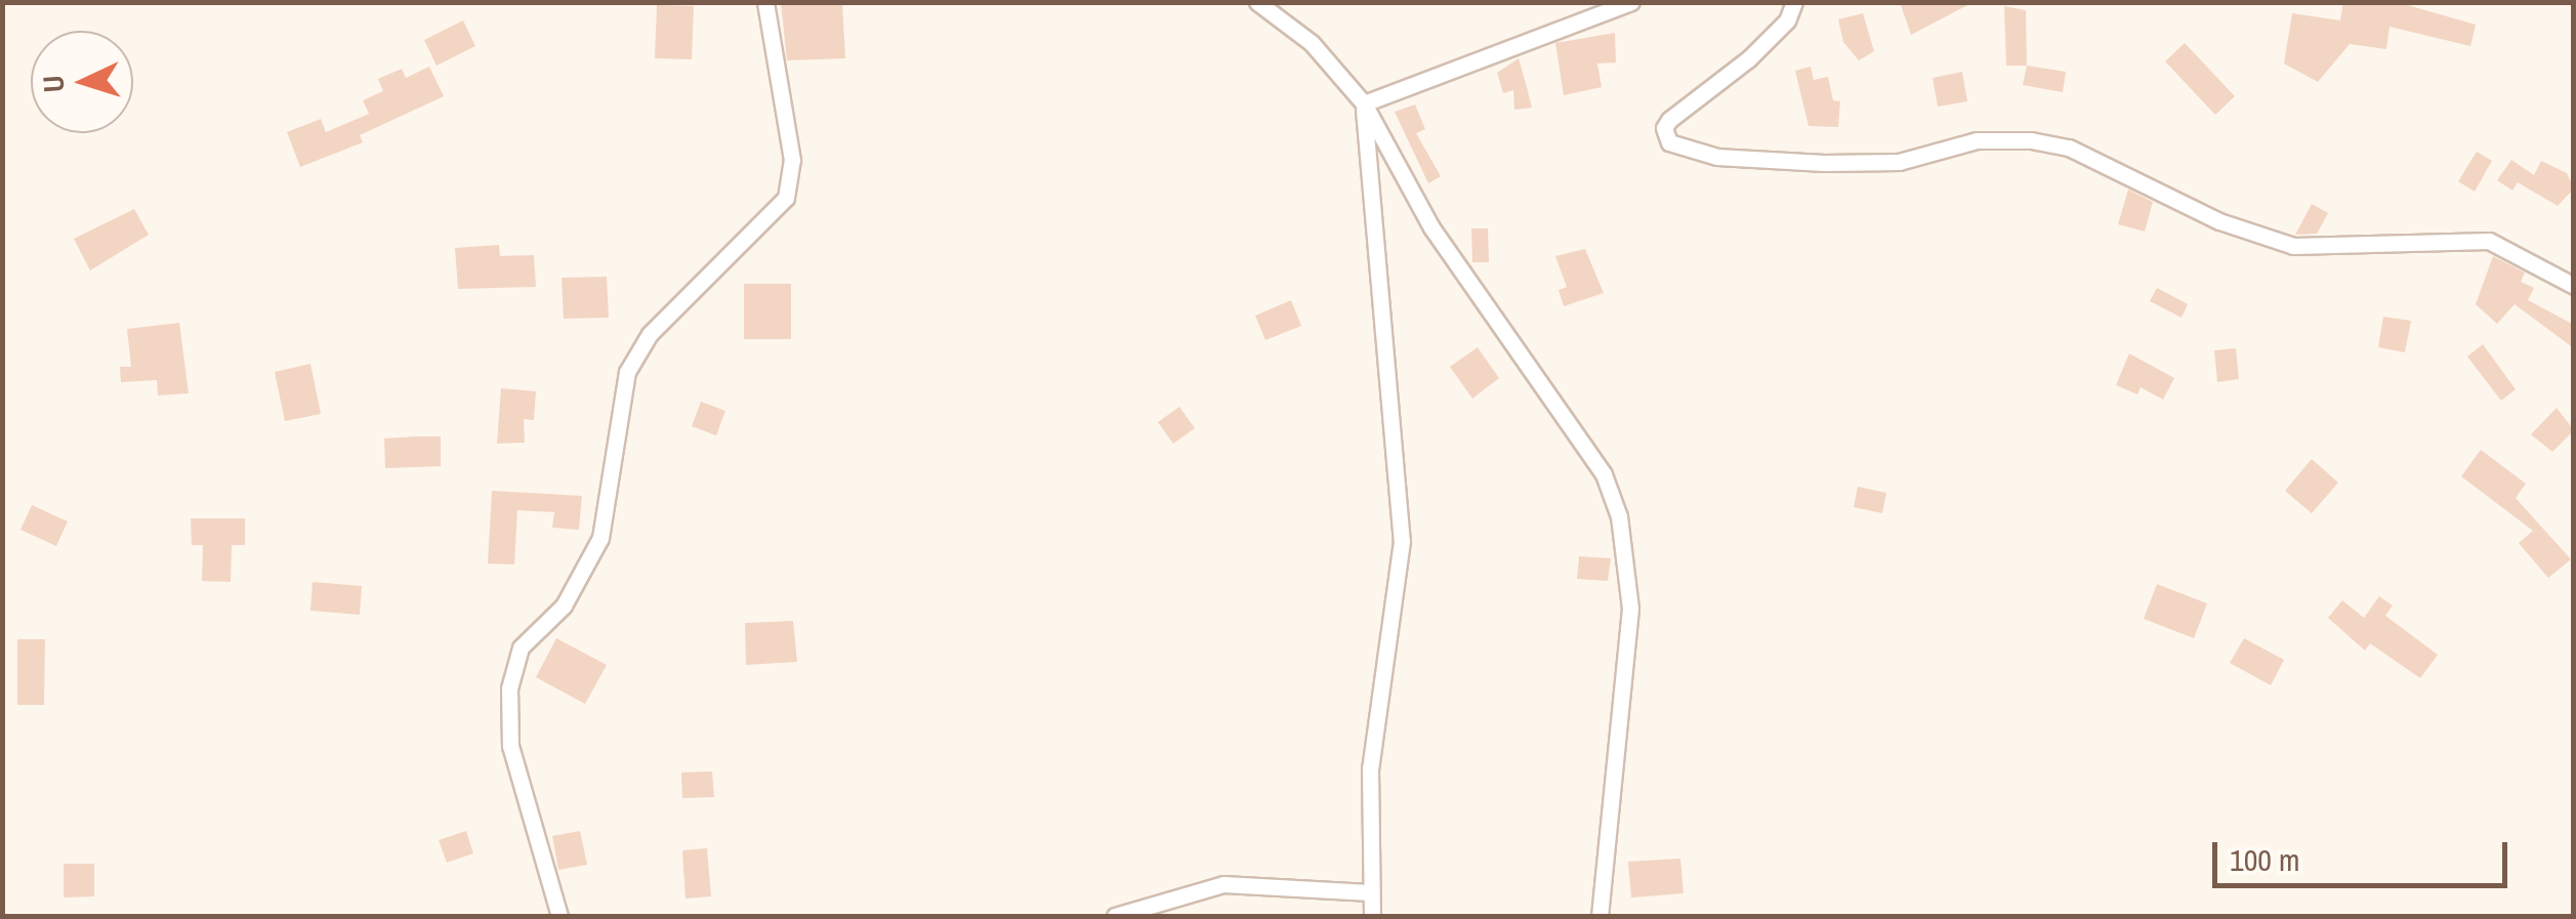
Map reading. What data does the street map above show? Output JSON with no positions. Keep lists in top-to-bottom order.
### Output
{
  "scale_bar": "100 m",
  "north": "left"
}
